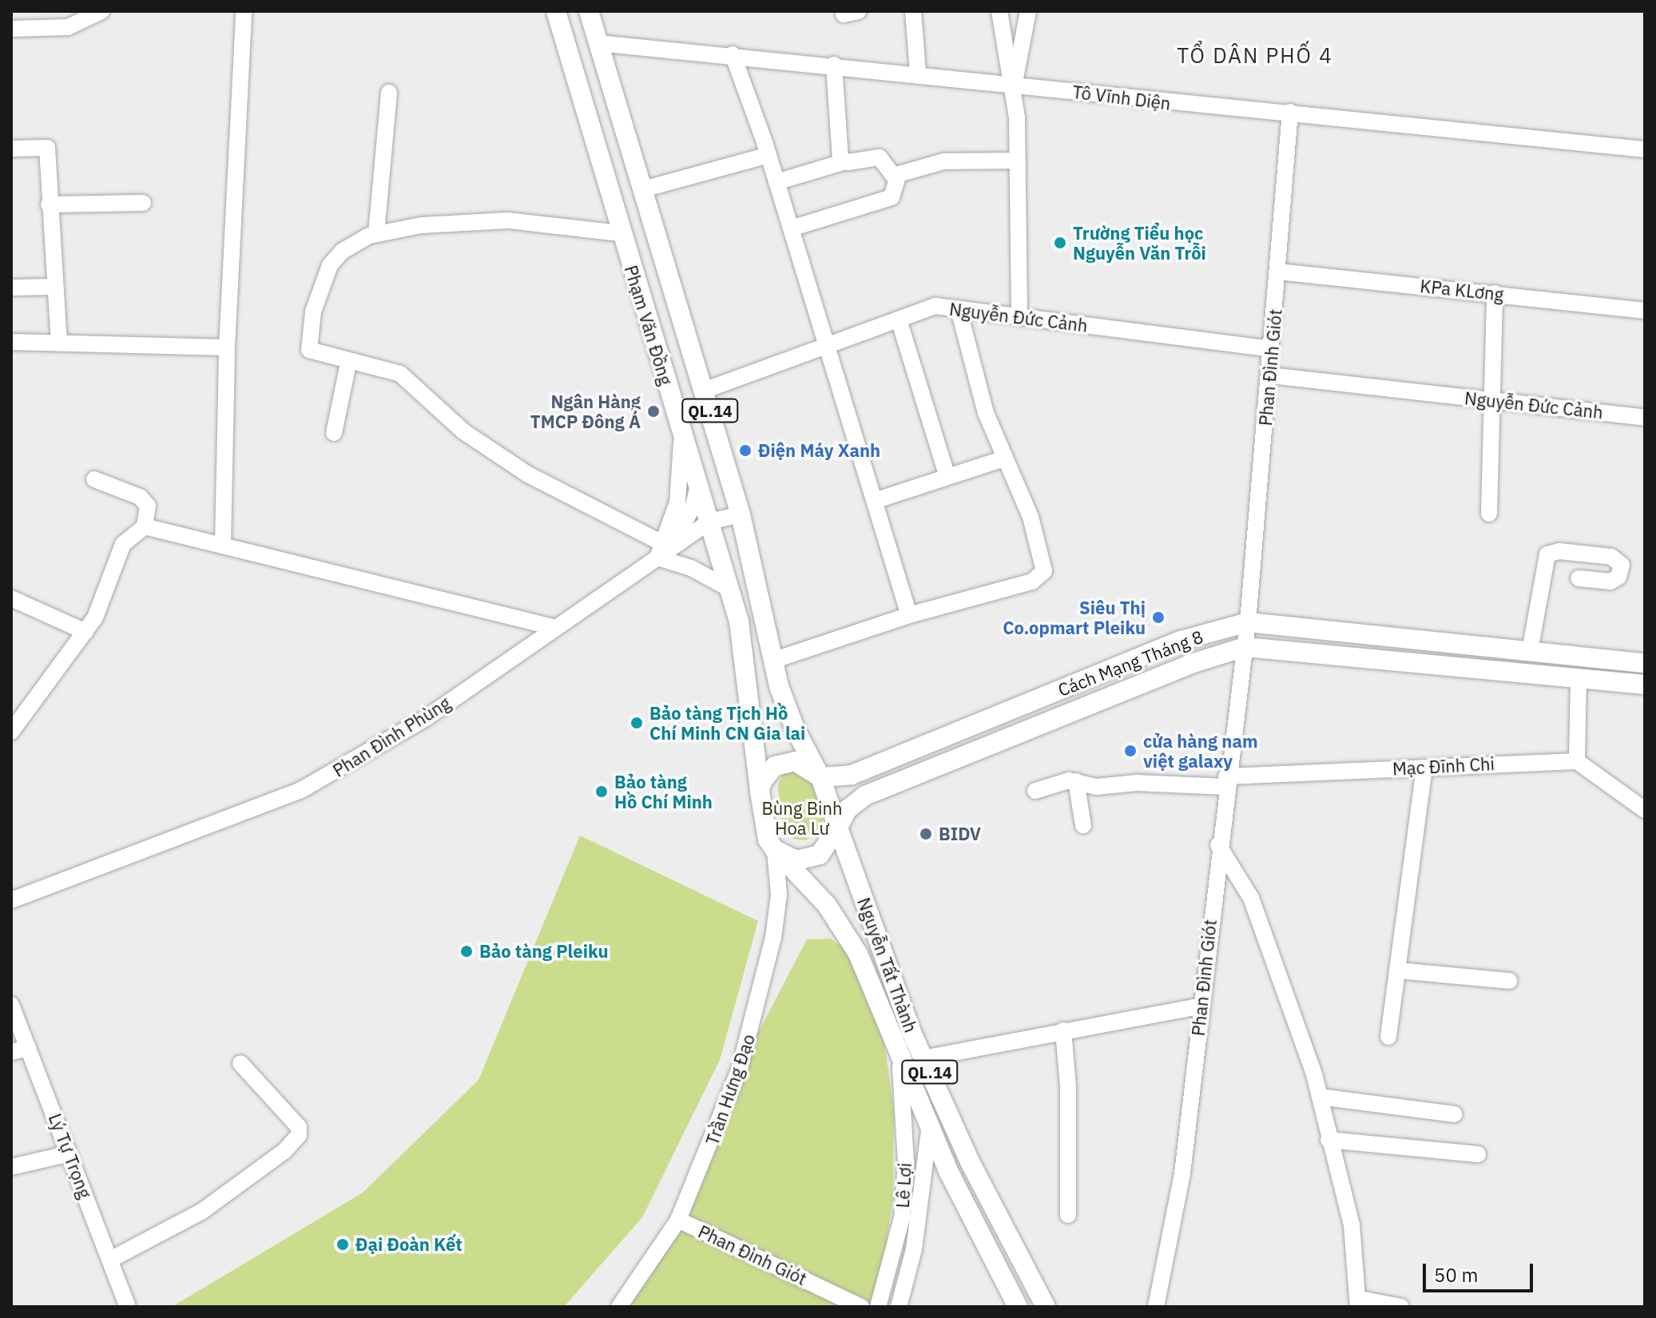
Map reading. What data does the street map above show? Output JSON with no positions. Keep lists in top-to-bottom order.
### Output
{
  "streets": {
    "main road": [
      "Phạm Văn Đồng",
      "QL.14",
      "Cách Mạng Tháng 8",
      "Nguyễn Tất Thành"
    ],
    "street": [
      "Tô Vĩnh Diện",
      "KPa KLơng",
      "Nguyễn Đức Cảnh",
      "Phan Đình Giót",
      "Phan Đình Phùng",
      "Mạc Đĩnh Chi",
      "Trần Hưng Đạo",
      "Lý Tự Trọng",
      "Lê Lợi"
    ]
  },
  "crossings": [
    ["Tô Vĩnh Diện", "Phạm Văn Đồng"],
    ["Tô Vĩnh Diện", "Phan Đình Giót"],
    ["KPa KLơng", "Phan Đình Giót"],
    ["Nguyễn Đức Cảnh", "Phạm Văn Đồng"],
    ["Nguyễn Đức Cảnh", "Phan Đình Giót"],
    ["Phạm Văn Đồng", "Cách Mạng Tháng 8"],
    ["Phạm Văn Đồng", "Phan Đình Phùng"],
    ["Phạm Văn Đồng", "Nguyễn Tất Thành"],
    ["Phạm Văn Đồng", "Trần Hưng Đạo"],
    ["Phan Đình Giót", "Cách Mạng Tháng 8"],
    ["Phan Đình Giót", "Mạc Đĩnh Chi"],
    ["Phan Đình Giót", "Trần Hưng Đạo"],
    ["Cách Mạng Tháng 8", "Nguyễn Tất Thành"],
    ["Cách Mạng Tháng 8", "Trần Hưng Đạo"],
    ["Nguyễn Tất Thành", "Trần Hưng Đạo"],
    ["Nguyễn Tất Thành", "Lê Lợi"]
  ],
  "districts": ["TỔ DÂN PHỐ 4"],
  "parks": ["Bùng Binh Hoa Lư"],
  "places": [
    "Trường Tiểu học Nguyễn Văn Trỗi",
    "Ngân Hàng TMCP Đông Á",
    "Điện Máy Xanh",
    "Siêu Thị Co.opmart Pleiku",
    "Bảo tàng Tịch Hồ Chí Minh CN Gia lai",
    "cửa hàng nam việt galaxy",
    "Bảo tàng Hồ Chí Minh",
    "BIDV",
    "Bảo tàng Pleiku",
    "Đại Đoàn Kết"
  ],
  "scale_bar": "50 m"
}
